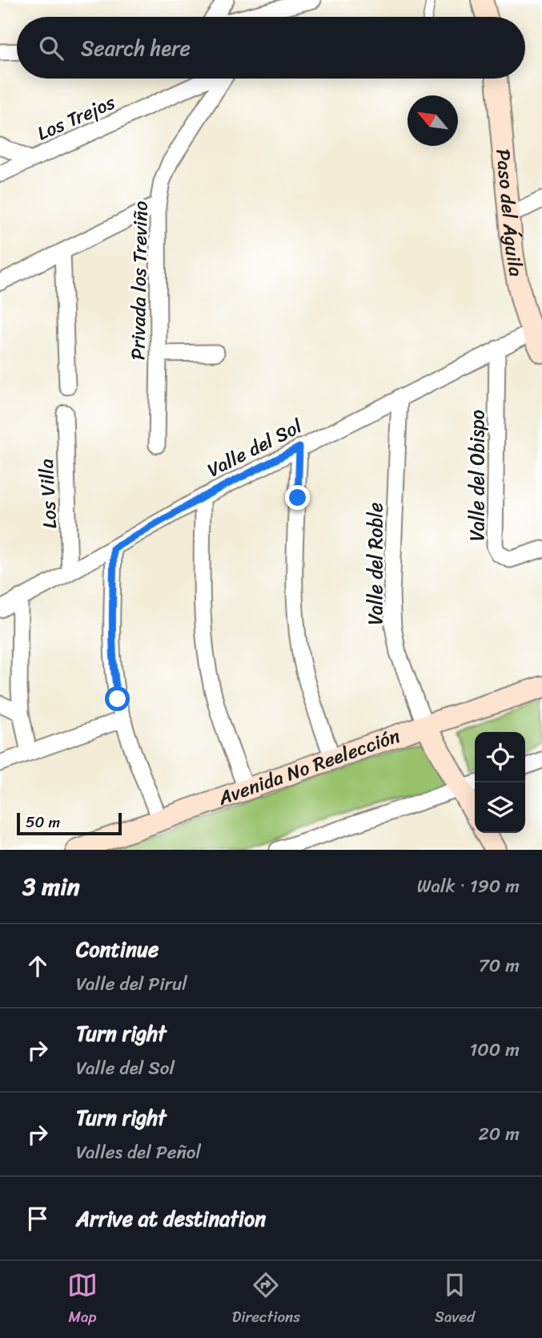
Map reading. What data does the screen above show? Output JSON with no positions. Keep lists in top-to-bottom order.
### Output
{
  "streets": {
    "street": [
      "Los Trejos",
      "Paso del Águila",
      "Privada los Treviño",
      "Valle del Sol",
      "Valle del Obispo",
      "Los Villa",
      "Valle del Roble",
      "Avenida No Reelección"
    ]
  },
  "crossings": [
    ["Paso del Águila", "Valle del Sol"],
    ["Valle del Sol", "Valle del Obispo"],
    ["Valle del Sol", "Los Villa"],
    ["Valle del Sol", "Valle del Roble"],
    ["Valle del Roble", "Avenida No Reelección"]
  ],
  "scale_bar": "50 m",
  "north": "top left",
  "page": {
    "search": "Search here",
    "scale": "50 m",
    "heading": ["3 min", "Walk · 190 m"],
    "list": [
      ["Continue", "Valle del Pirul", "70 m"],
      ["Turn right", "Valle del Sol", "100 m"],
      ["Turn right", "Valles del Peñol", "20 m"],
      "Arrive at destination"
    ],
    "nav": ["Map", "Directions", "Saved"]
  }
}
